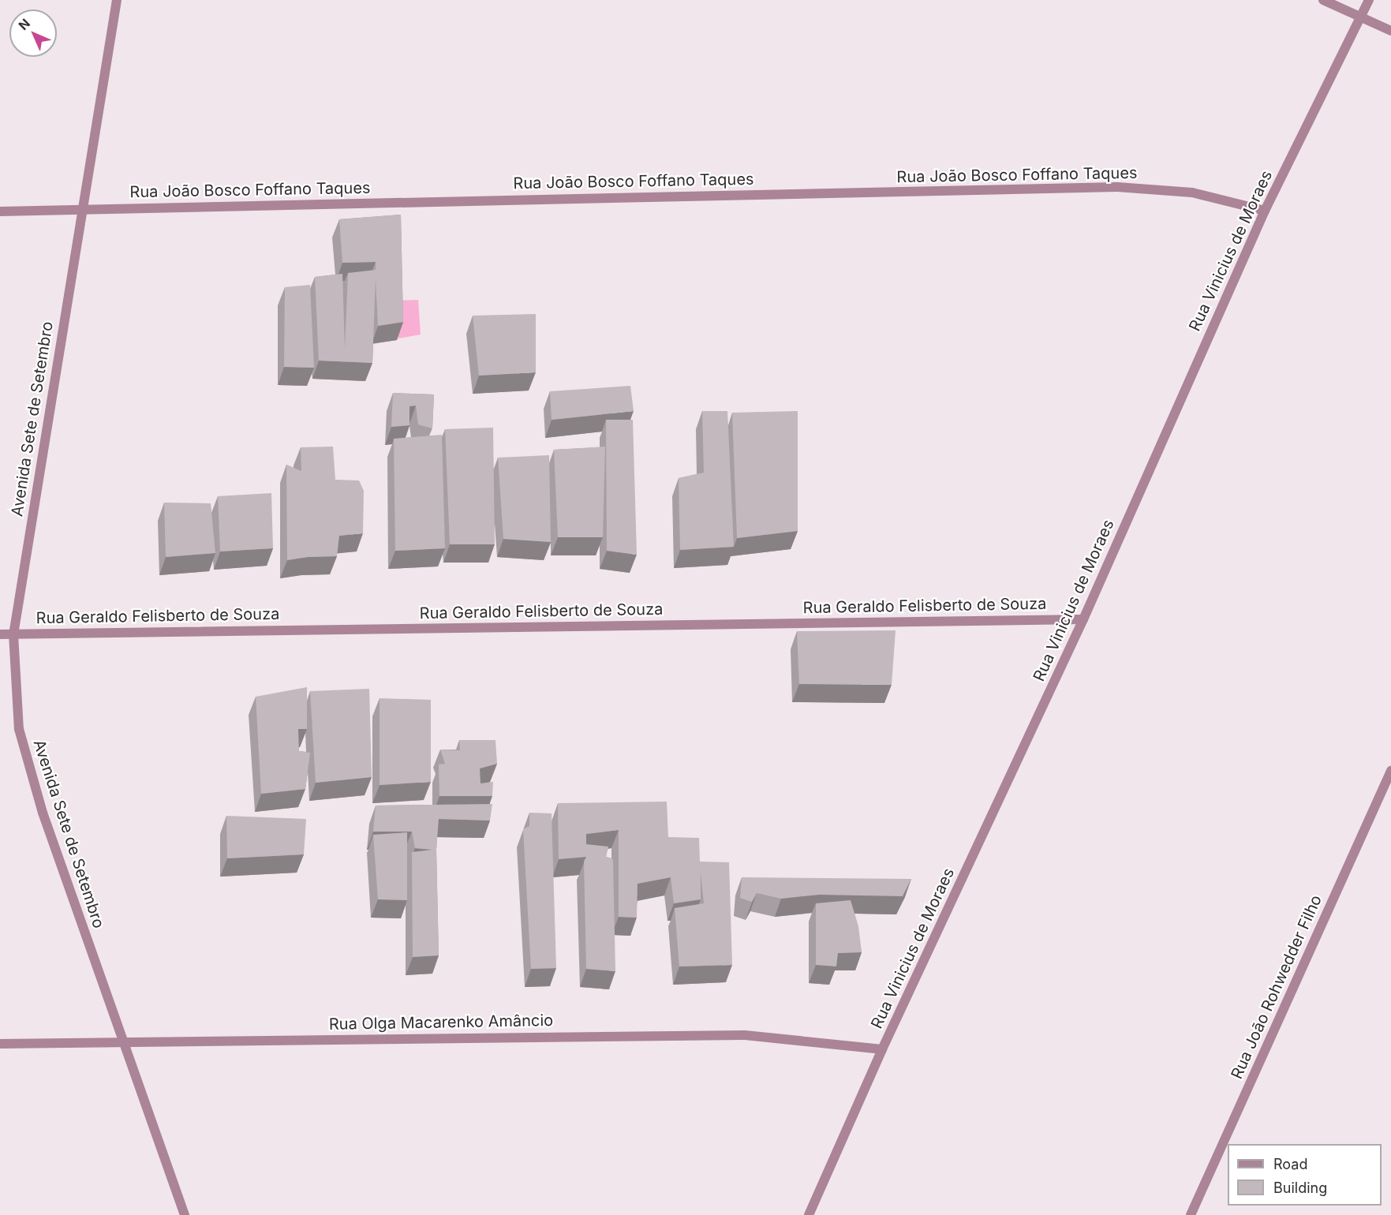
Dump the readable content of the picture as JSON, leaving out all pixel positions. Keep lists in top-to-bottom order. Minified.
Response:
{"streets":{"street":["Rua João Bosco Foffano Taques","Rua Vinicius de Moraes","Avenida Sete de Setembro","Rua Geraldo Felisberto de Souza","Rua João Rohwedder Filho","Rua Olga Macarenko Amâncio"]},"crossings":[["Rua João Bosco Foffano Taques","Rua Vinicius de Moraes"],["Rua João Bosco Foffano Taques","Avenida Sete de Setembro"],["Rua Vinicius de Moraes","Rua Geraldo Felisberto de Souza"],["Rua Vinicius de Moraes","Rua Olga Macarenko Amâncio"],["Avenida Sete de Setembro","Rua Geraldo Felisberto de Souza"],["Avenida Sete de Setembro","Rua Olga Macarenko Amâncio"]],"legend":["Road","Building"],"north":"top left"}
